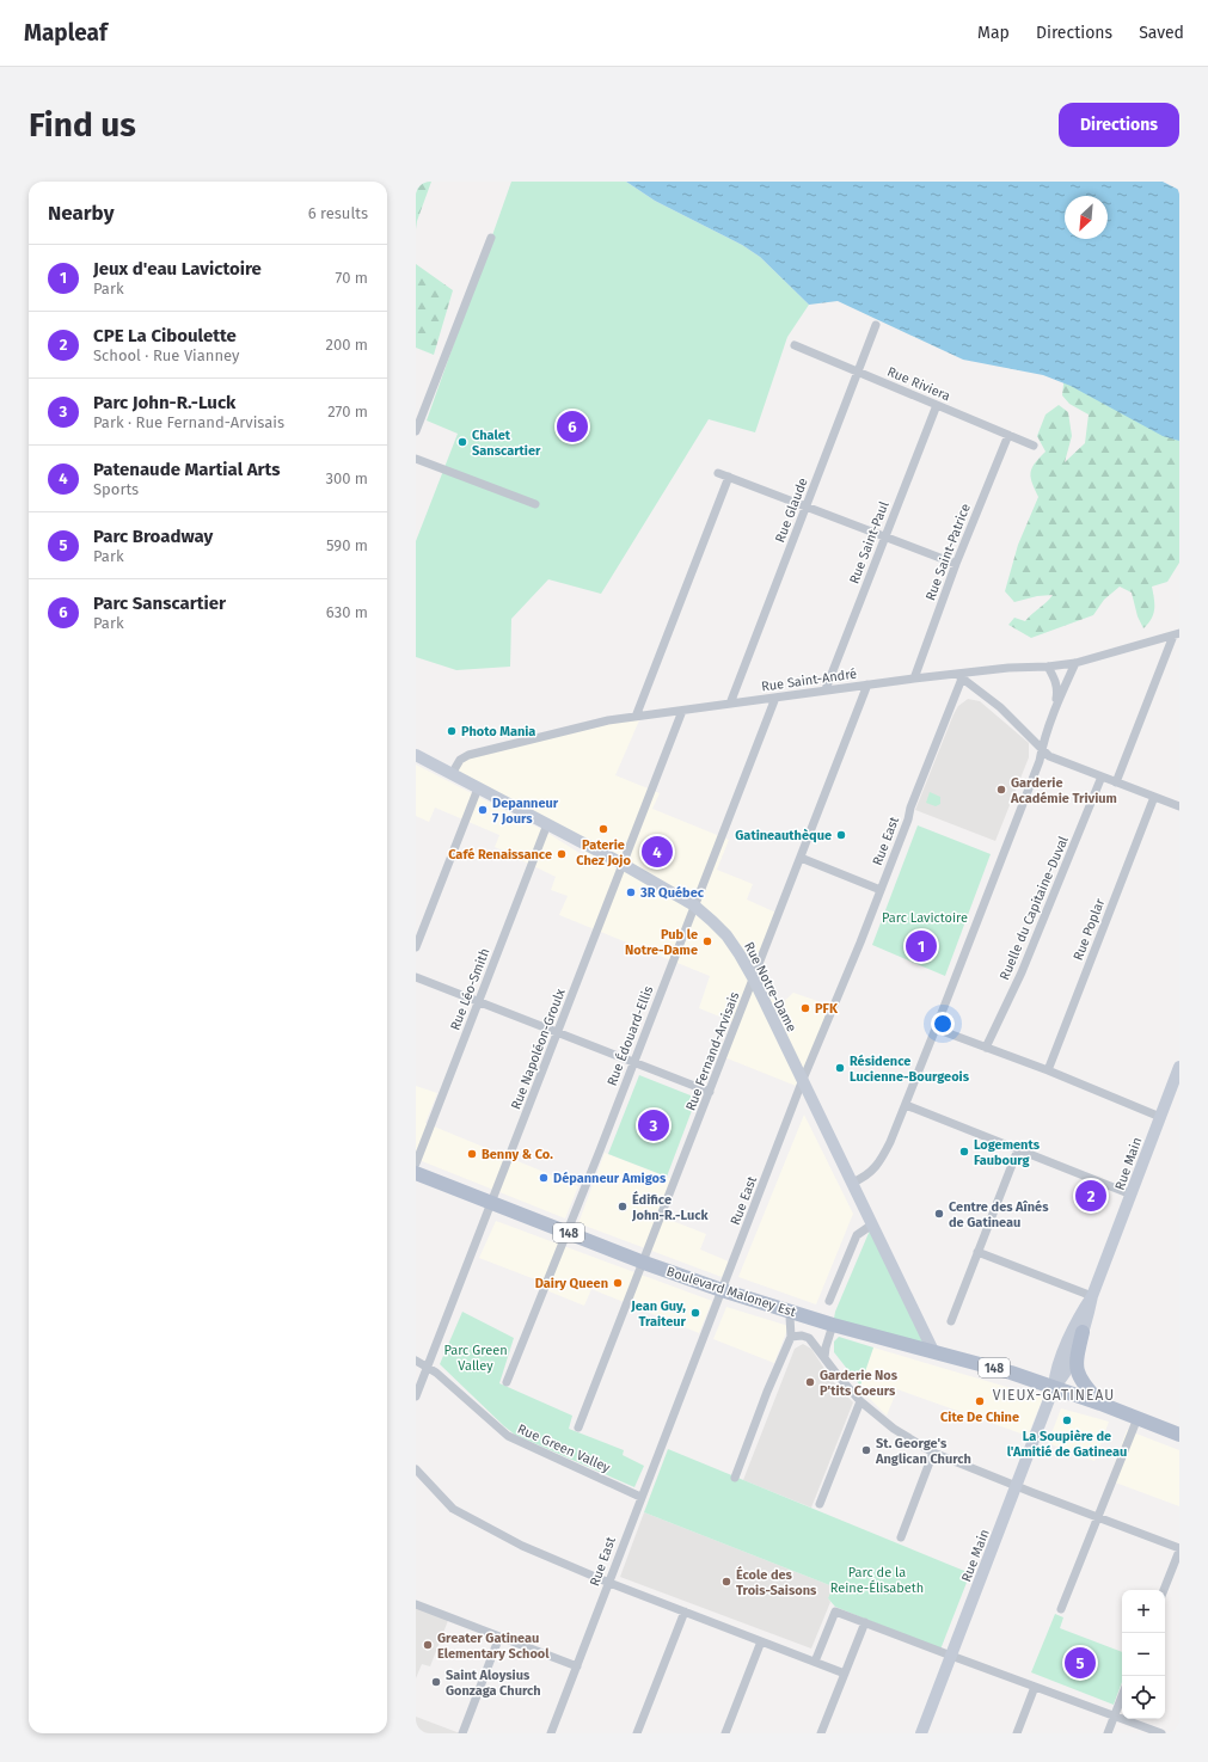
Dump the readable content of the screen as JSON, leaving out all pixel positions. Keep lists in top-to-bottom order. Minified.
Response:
{"streets":{"main road":["148","Boulevard Maloney Est"],"street":["Rue Riviera","Rue Glaude","Rue Saint-Paul","Rue Saint-Patrice","Rue Saint-André","Rue East","Ruelle du Capitaine-Duval","Rue Poplar","Rue Notre-Dame","Rue Léo-Smith","Rue Édouard-Ellis","Rue Napoléon-Groulx","Rue Fernand-Arvisais","Rue Main","Rue Green Valley"]},"crossings":[["Rue Riviera","Rue Glaude"],["Rue Riviera","Rue Saint-Paul"],["Rue Riviera","Rue Saint-Patrice"],["Rue Glaude","Rue Saint-André"],["Rue Saint-Paul","Rue Saint-André"],["Rue Saint-Patrice","Rue Saint-André"],["Rue Saint-André","Rue East"],["Rue Saint-André","Rue Notre-Dame"],["Rue Saint-André","Rue Édouard-Ellis"],["Rue Saint-André","Rue Napoléon-Groulx"],["Rue Saint-André","Rue Fernand-Arvisais"],["Rue East","Rue Notre-Dame"],["Rue East","Boulevard Maloney Est"],["Rue East","Rue Green Valley"],["Rue Notre-Dame","Rue Léo-Smith"],["Rue Notre-Dame","Rue Édouard-Ellis"],["Rue Notre-Dame","Rue Napoléon-Groulx"],["Rue Notre-Dame","Rue Fernand-Arvisais"],["Rue Notre-Dame","Boulevard Maloney Est"],["Rue Édouard-Ellis","Boulevard Maloney Est"],["Rue Napoléon-Groulx","Boulevard Maloney Est"],["Rue Napoléon-Groulx","Rue Green Valley"],["Rue Fernand-Arvisais","Boulevard Maloney Est"],["Rue Main","148"],["Rue Main","Boulevard Maloney Est"],["148","Boulevard Maloney Est"]],"districts":["VIEUX-GATINEAU"],"parks":["Parc Lavictoire","Parc Green Valley","Parc de la Reine-Élisabeth"],"places":["Chalet Sanscartier","Photo Mania","Garderie Académie Trivium","Depanneur 7 Jours","Paterie Chez Jojo","Gatineauthèque","Café Renaissance","3R Québec","Pub le Notre-Dame","PFK","Résidence Lucienne-Bourgeois","Logements Faubourg","Benny & Co.","Dépanneur Amigos","Édifice John-R.-Luck","Centre des Aînés de Gatineau","Dairy Queen","Jean Guy, Traiteur","Garderie Nos P'tits Coeurs","Cite De Chine","La Soupière de l'Amitié de Gatineau","St. George's Anglican Church","École des Trois-Saisons","Greater Gatineau Elementary School","Saint Aloysius Gonzaga Church"],"north":"bottom left","page":{"header":"Mapleaf","nav":["Map","Directions","Saved"],"buttons":"Directions","title":"Find us","heading":["Nearby","6 results"],"list":[{"mark":"1","name":"Jeux d'eau Lavictoire","note":"Park","value":"70 m"},{"mark":"2","name":"CPE La Ciboulette","note":"School · Rue Vianney","value":"200 m"},{"mark":"3","name":"Parc John-R.-Luck","note":"Park · Rue Fernand-Arvisais","value":"270 m"},{"mark":"4","name":"Patenaude Martial Arts","note":"Sports","value":"300 m"},{"mark":"5","name":"Parc Broadway","note":"Park","value":"590 m"},{"mark":"6","name":"Parc Sanscartier","note":"Park","value":"630 m"}],"pins":["6","4","1","3","2","5"],"map_buttons":["+","−"]}}
